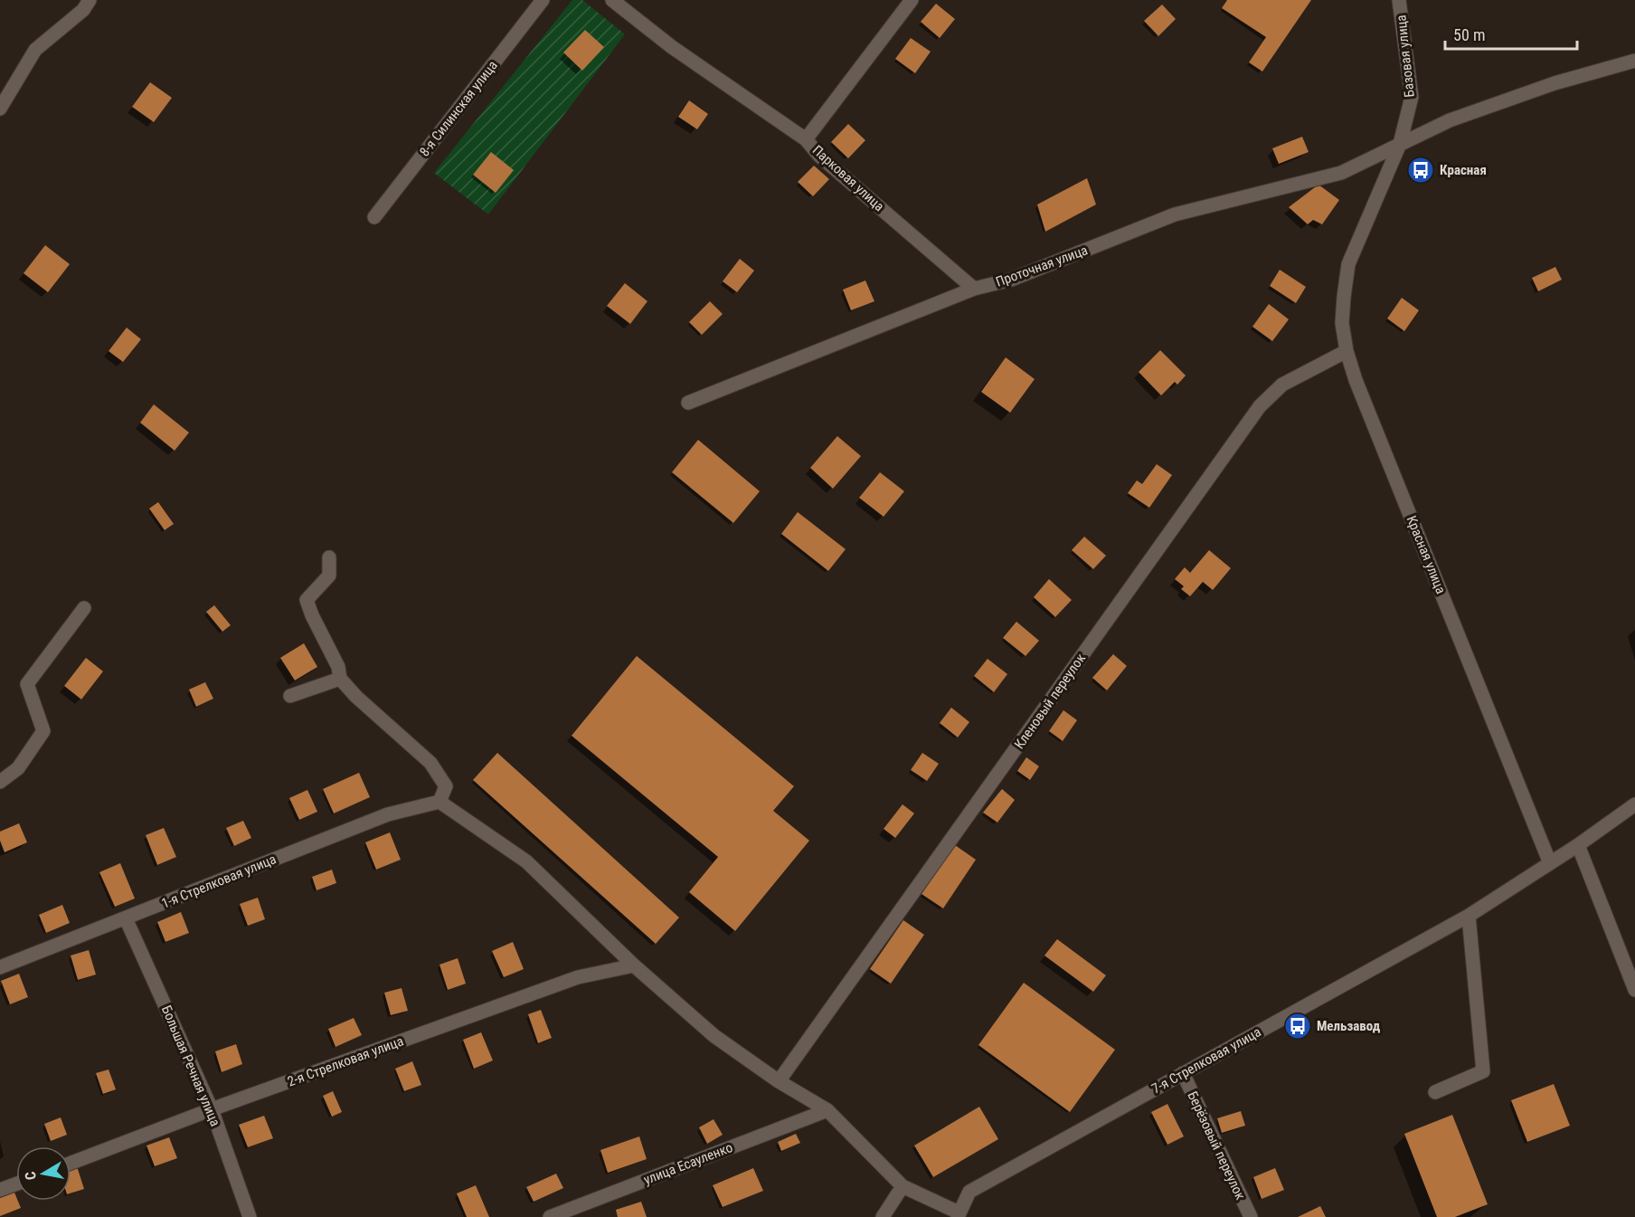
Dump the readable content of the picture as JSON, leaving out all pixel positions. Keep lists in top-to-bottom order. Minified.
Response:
{"streets":{"street":["Базовая улица","8-я Силинская улица","Парковая улица","Проточная улица","Красная улица","Кленовый переулок","1-я Стрелковая улица","7-я Стрелковая улица","2-я Стрелковая улица","Большая Речная улица","Берёзовый переулок","улица Есауленко"]},"crossings":[["Базовая улица","Проточная улица"],["Базовая улица","Красная улица"],["Парковая улица","Проточная улица"],["Проточная улица","Красная улица"],["Красная улица","Кленовый переулок"],["Красная улица","7-я Стрелковая улица"],["1-я Стрелковая улица","Большая Речная улица"],["7-я Стрелковая улица","Берёзовый переулок"],["2-я Стрелковая улица","Большая Речная улица"]],"places":{"bus stop":["Красная","Мельзавод"]},"scale_bar":"50 m","north":"left"}
